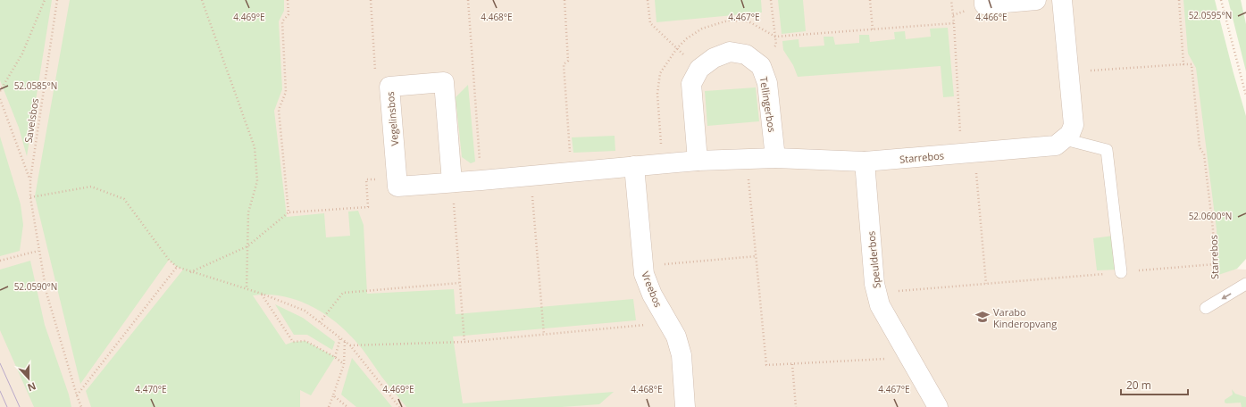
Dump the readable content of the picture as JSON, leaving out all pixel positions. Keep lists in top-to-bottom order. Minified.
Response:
{"streets":{"street":["Tellingerbos","Vegelinsbos","Starrebos","Speulderbos","Vreebos"],"path":["Savelsbos"]},"crossings":[["Tellingerbos","Starrebos"],["Starrebos","Speulderbos"],["Starrebos","Vreebos"]],"places":{"school or university":["Varabo Kinderopvang"]},"scale_bar":"20 m","north":"bottom","coordinates":["52.0595°N","4.466°E","4.469°E","4.468°E","4.467°E","52.0585°N","52.0600°N","52.0590°N","4.470°E"]}
